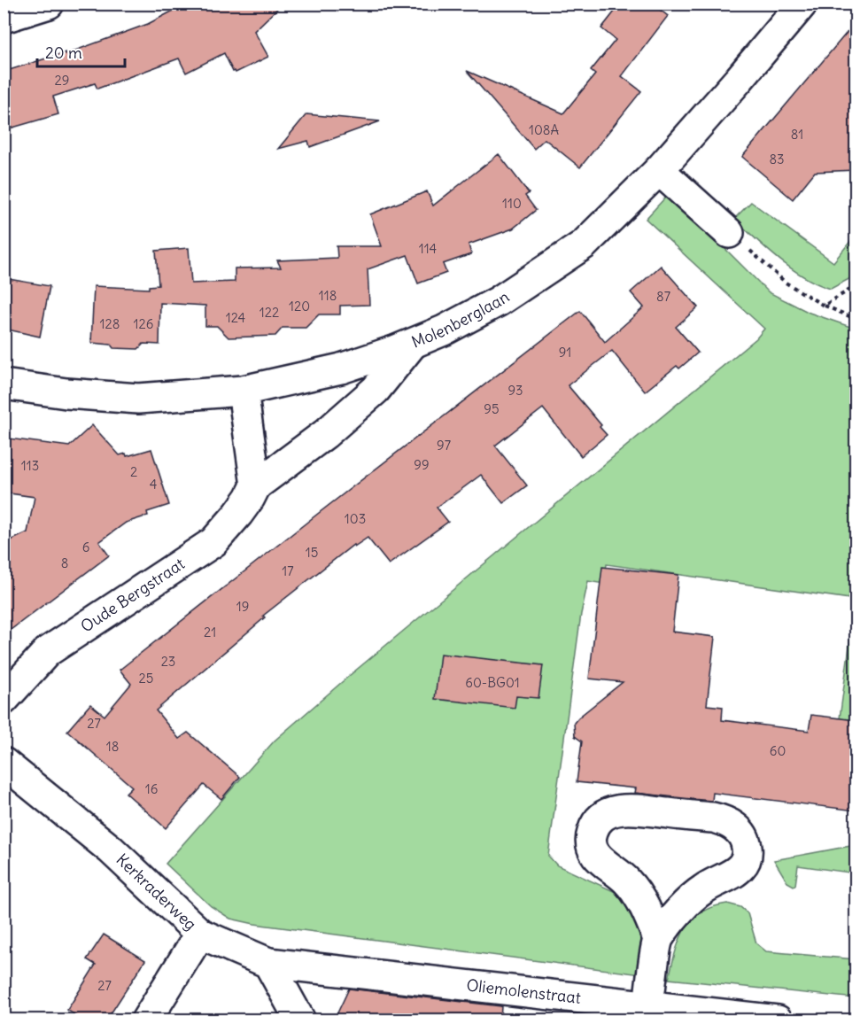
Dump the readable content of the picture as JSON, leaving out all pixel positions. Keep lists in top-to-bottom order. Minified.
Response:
{"streets":{"street":["Molenberglaan","Oude Bergstraat","Kerkraderweg","Oliemolenstraat"]},"crossings":[["Molenberglaan","Oude Bergstraat"],["Kerkraderweg","Oliemolenstraat"]],"house_numbers":["29","108A","81","83","110","114","118","87","120","122","124","128","126","91","93","95","97","99","113","2","4","103","6","15","8","17","19","21","23","25","60-BG01","27","18","60","16","27"],"scale_bar":"20 m"}
